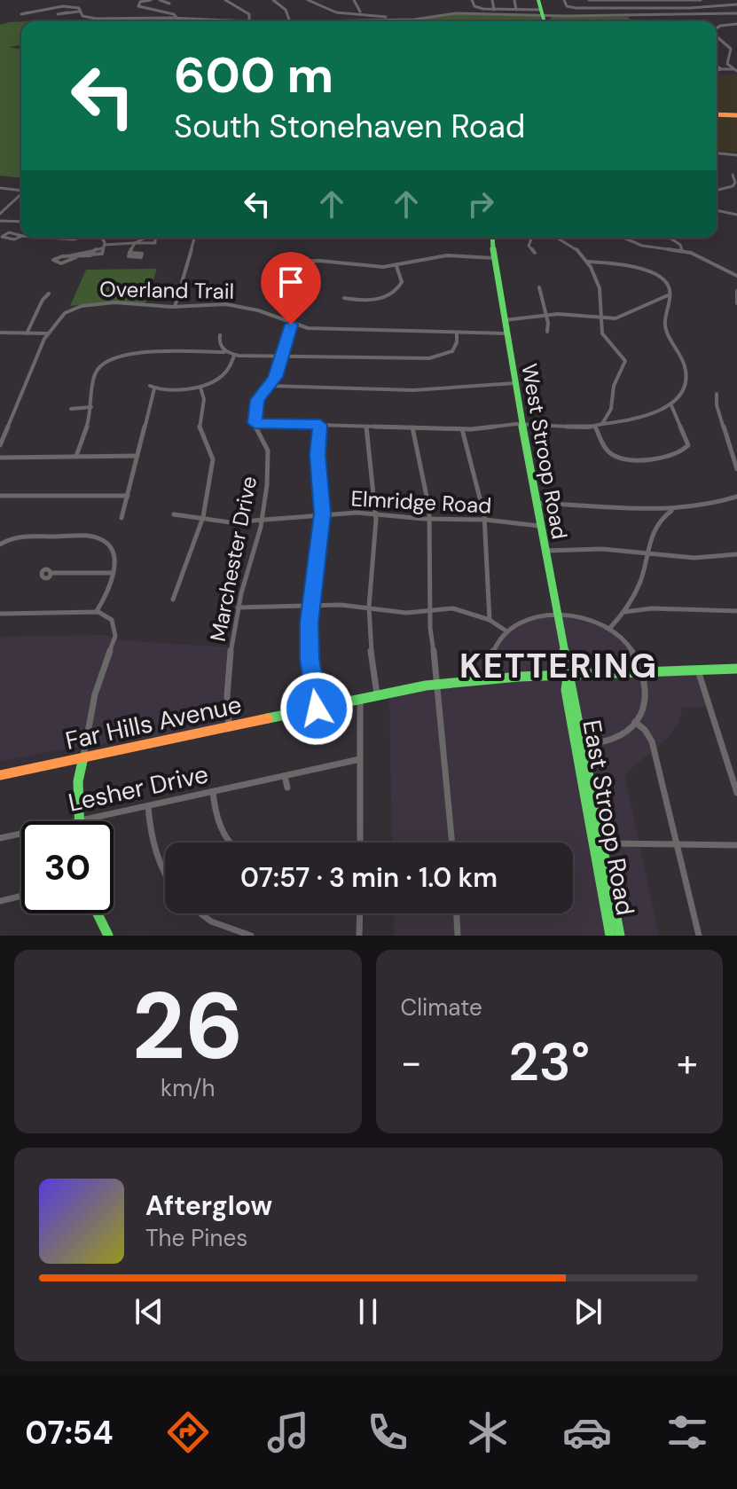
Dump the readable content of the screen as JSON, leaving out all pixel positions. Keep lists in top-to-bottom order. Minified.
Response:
{"streets":{"main road":["West Stroop Road","Far Hills Avenue","East Stroop Road"],"street":["Overland Trail","Elmridge Road","Marchester Drive","Lesher Drive"]},"crossings":[["Overland Trail","West Stroop Road"],["West Stroop Road","Elmridge Road"],["West Stroop Road","Far Hills Avenue"],["West Stroop Road","East Stroop Road"],["Elmridge Road","Marchester Drive"],["Marchester Drive","Far Hills Avenue"],["Far Hills Avenue","East Stroop Road"]],"districts":["KETTERING"],"page":{"turn":["600 m","South Stonehaven Road"],"limit":"30","trip":"07:57 · 3 min · 1.0 km","tile":[["26","km/h"],"Climate"],"heat":["−","23°","+"],"song":["Afterglow","The Pines"],"tabs":"07:54"}}
